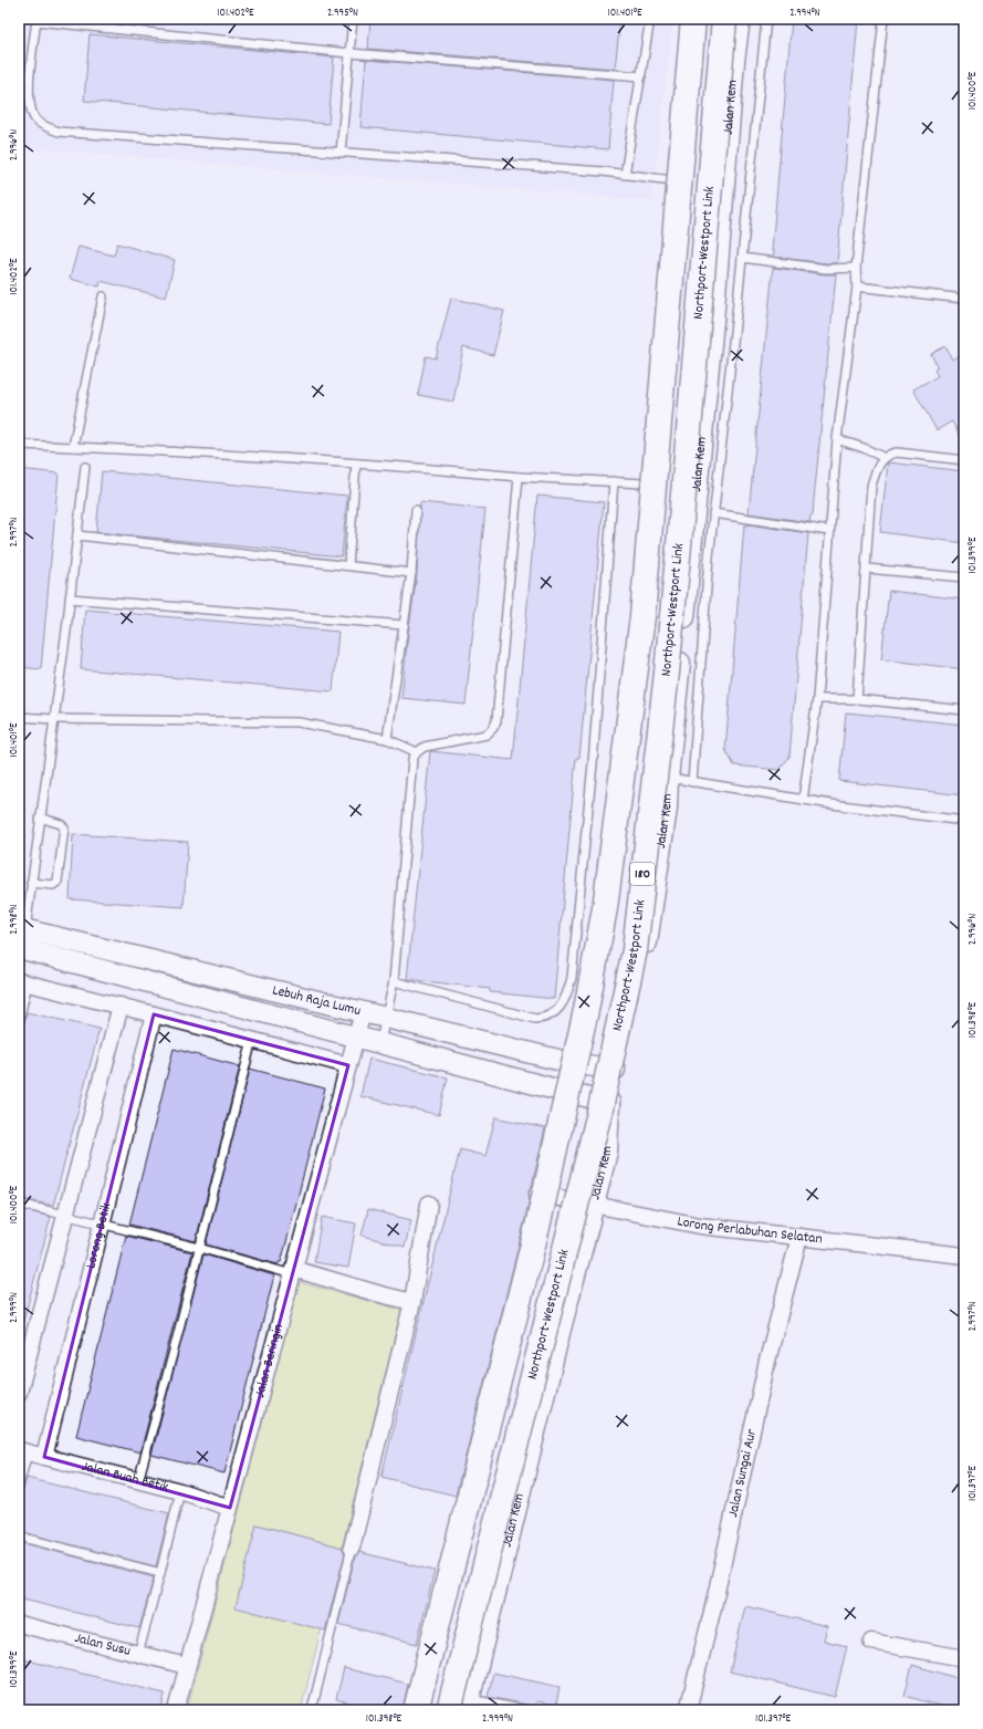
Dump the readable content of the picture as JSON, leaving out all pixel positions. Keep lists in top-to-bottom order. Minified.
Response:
{"streets":{"main road":["Northport-Westport Link","180"],"street":["Jalan Kem","Lebuh Raja Lumu","Lorong Perlabuhan Selatan","Lorong Betik","Jalan Beringin","Jalan Sungai Aur","Jalan Buah Betik","Jalan Susu"]},"crossings":[["Jalan Kem","Northport-Westport Link"],["Jalan Kem","Lebuh Raja Lumu"],["Jalan Kem","Lorong Perlabuhan Selatan"],["Lebuh Raja Lumu","Jalan Beringin"],["Lorong Perlabuhan Selatan","Jalan Sungai Aur"],["Lorong Betik","Jalan Buah Betik"],["Jalan Beringin","Jalan Buah Betik"],["Jalan Beringin","Jalan Susu"]],"coordinates":["101.402°E","2.995°N","101.401°E","2.994°N","101.400°E","2.996°N","2.997°N","101.399°E","2.998°N","101.398°E","2.999°N","101.397°E"]}
